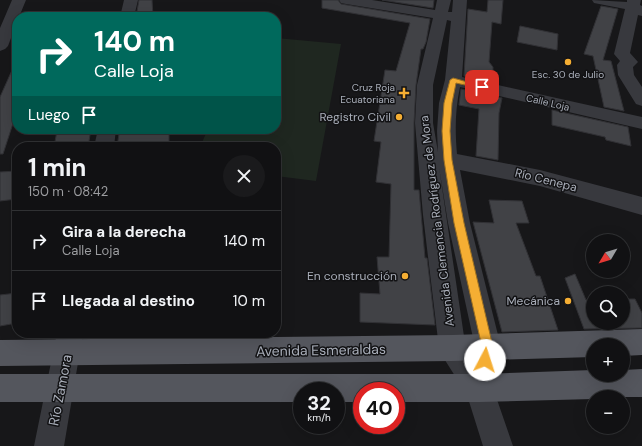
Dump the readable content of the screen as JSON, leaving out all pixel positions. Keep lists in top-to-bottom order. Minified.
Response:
{"streets":{"main road":["Avenida Esmeraldas"],"street":["Calle Loja","Río Cenepa","Avenida Clemencia Rodríguez de Mora","Río Zamora"]},"crossings":[["Calle Loja","Avenida Clemencia Rodríguez de Mora"],["Río Cenepa","Avenida Clemencia Rodríguez de Mora"],["Avenida Clemencia Rodríguez de Mora","Avenida Esmeraldas"],["Avenida Esmeraldas","Río Zamora"]],"places":{"other":["Esc. 30 de Julio","Registro Civil","En construcción","Mecánica"],"health":["Cruz Roja Ecuatoriana"]},"north":"bottom left","page":{"turn":["140 m","Calle Loja"],"then":"Luego","heading":["1 min","150 m · 08:42"],"list":[{"name":"Gira a la derecha","note":"Calle Loja","value":"140 m"},{"name":"Llegada al destino","value":"10 m"}],"map_buttons":["+","−"],"speed":"32 km/h","limit":"40"}}
